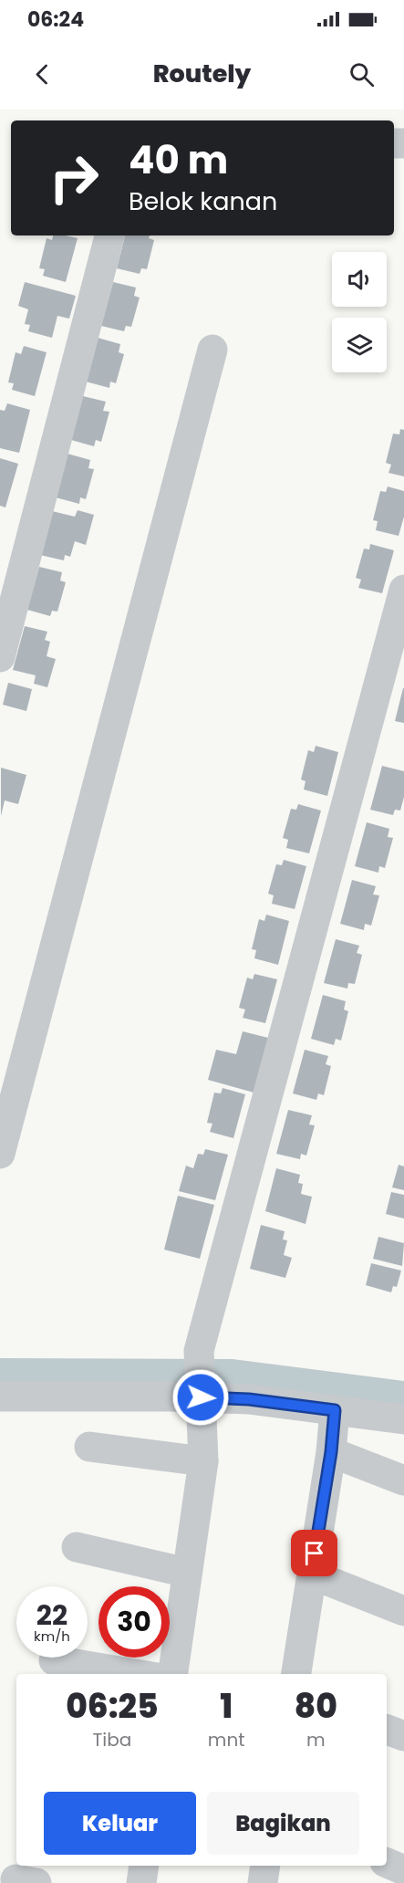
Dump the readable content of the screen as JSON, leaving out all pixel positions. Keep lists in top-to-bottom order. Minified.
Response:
{"page":{"status":"06:24","header":"Routely","turn":["40 m","Belok kanan"],"speed":"22 km/h","limit":"30","eta":["06:25","Tiba","1","mnt","80","m"],"buttons":["Keluar","Bagikan"]}}
